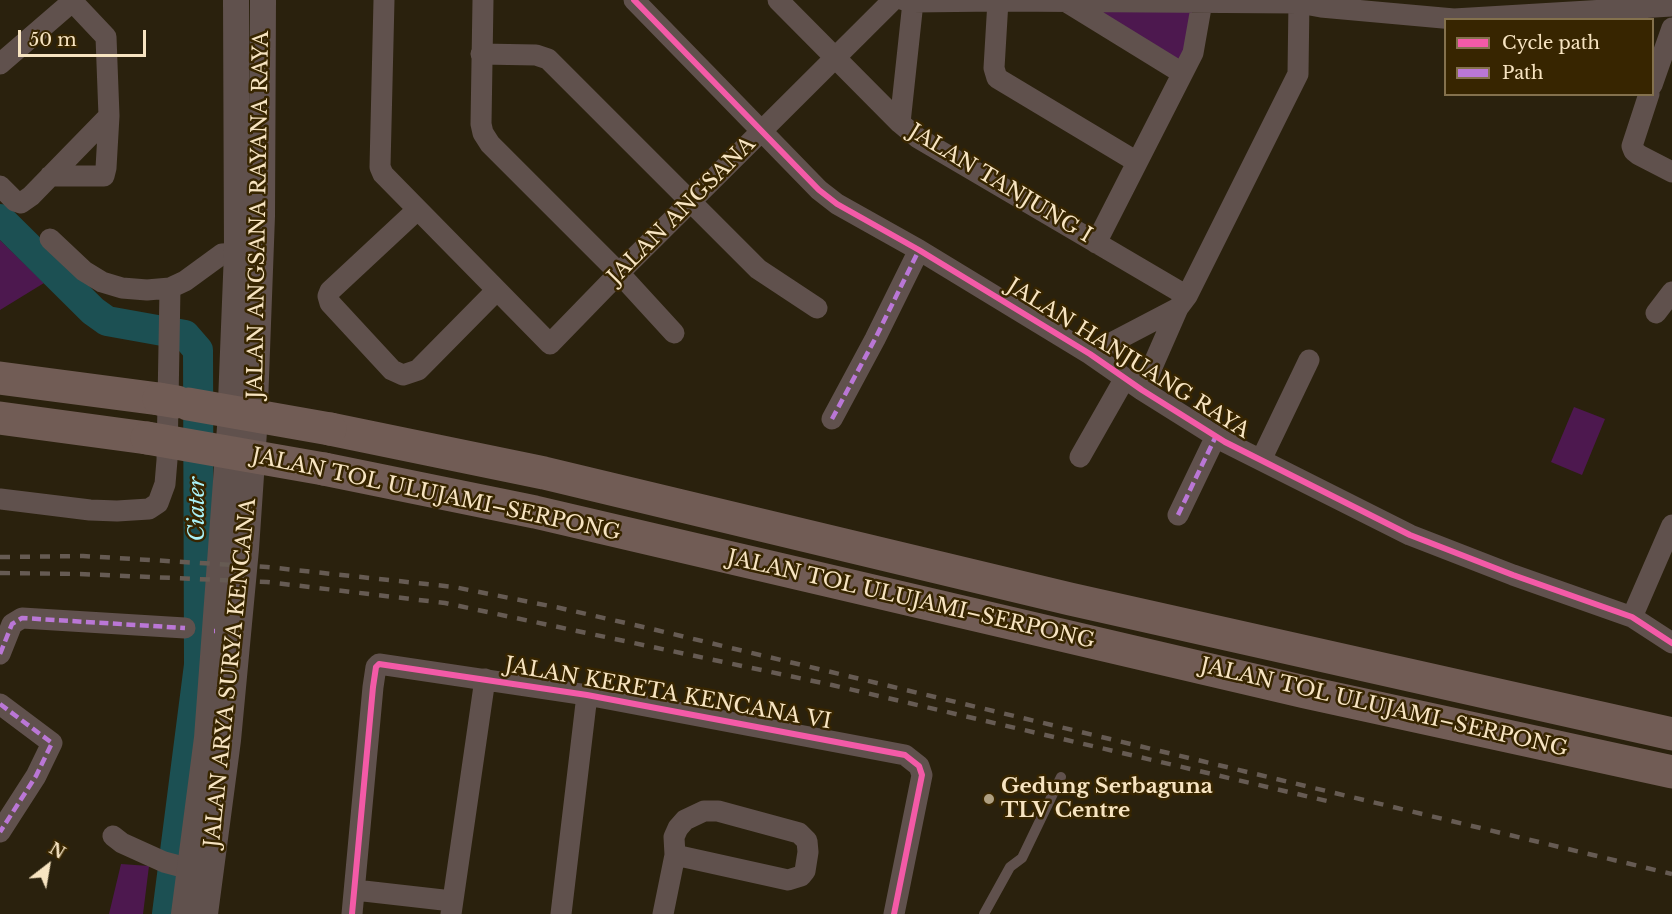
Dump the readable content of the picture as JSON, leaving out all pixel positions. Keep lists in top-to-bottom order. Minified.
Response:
{"streets":{"highway":["JALAN TOL ULUJAMI–SERPONG"],"street":["JALAN TANJUNG I","JALAN ANGSANA","JALAN ANGSANA RAYANA RAYA","JALAN HANJUANG RAYA","JALAN ARYA SURYA KENCANA","JALAN KERETA KENCANA VI"]},"crossings":[["JALAN TANJUNG I","JALAN ANGSANA"],["JALAN ANGSANA","JALAN HANJUANG RAYA"],["JALAN ANGSANA RAYANA RAYA","JALAN ARYA SURYA KENCANA"]],"water":["Ciater"],"places":["Gedung Serbaguna TLV Centre"],"legend":["Cycle path","Path"],"scale_bar":"50 m","north":"top right"}
